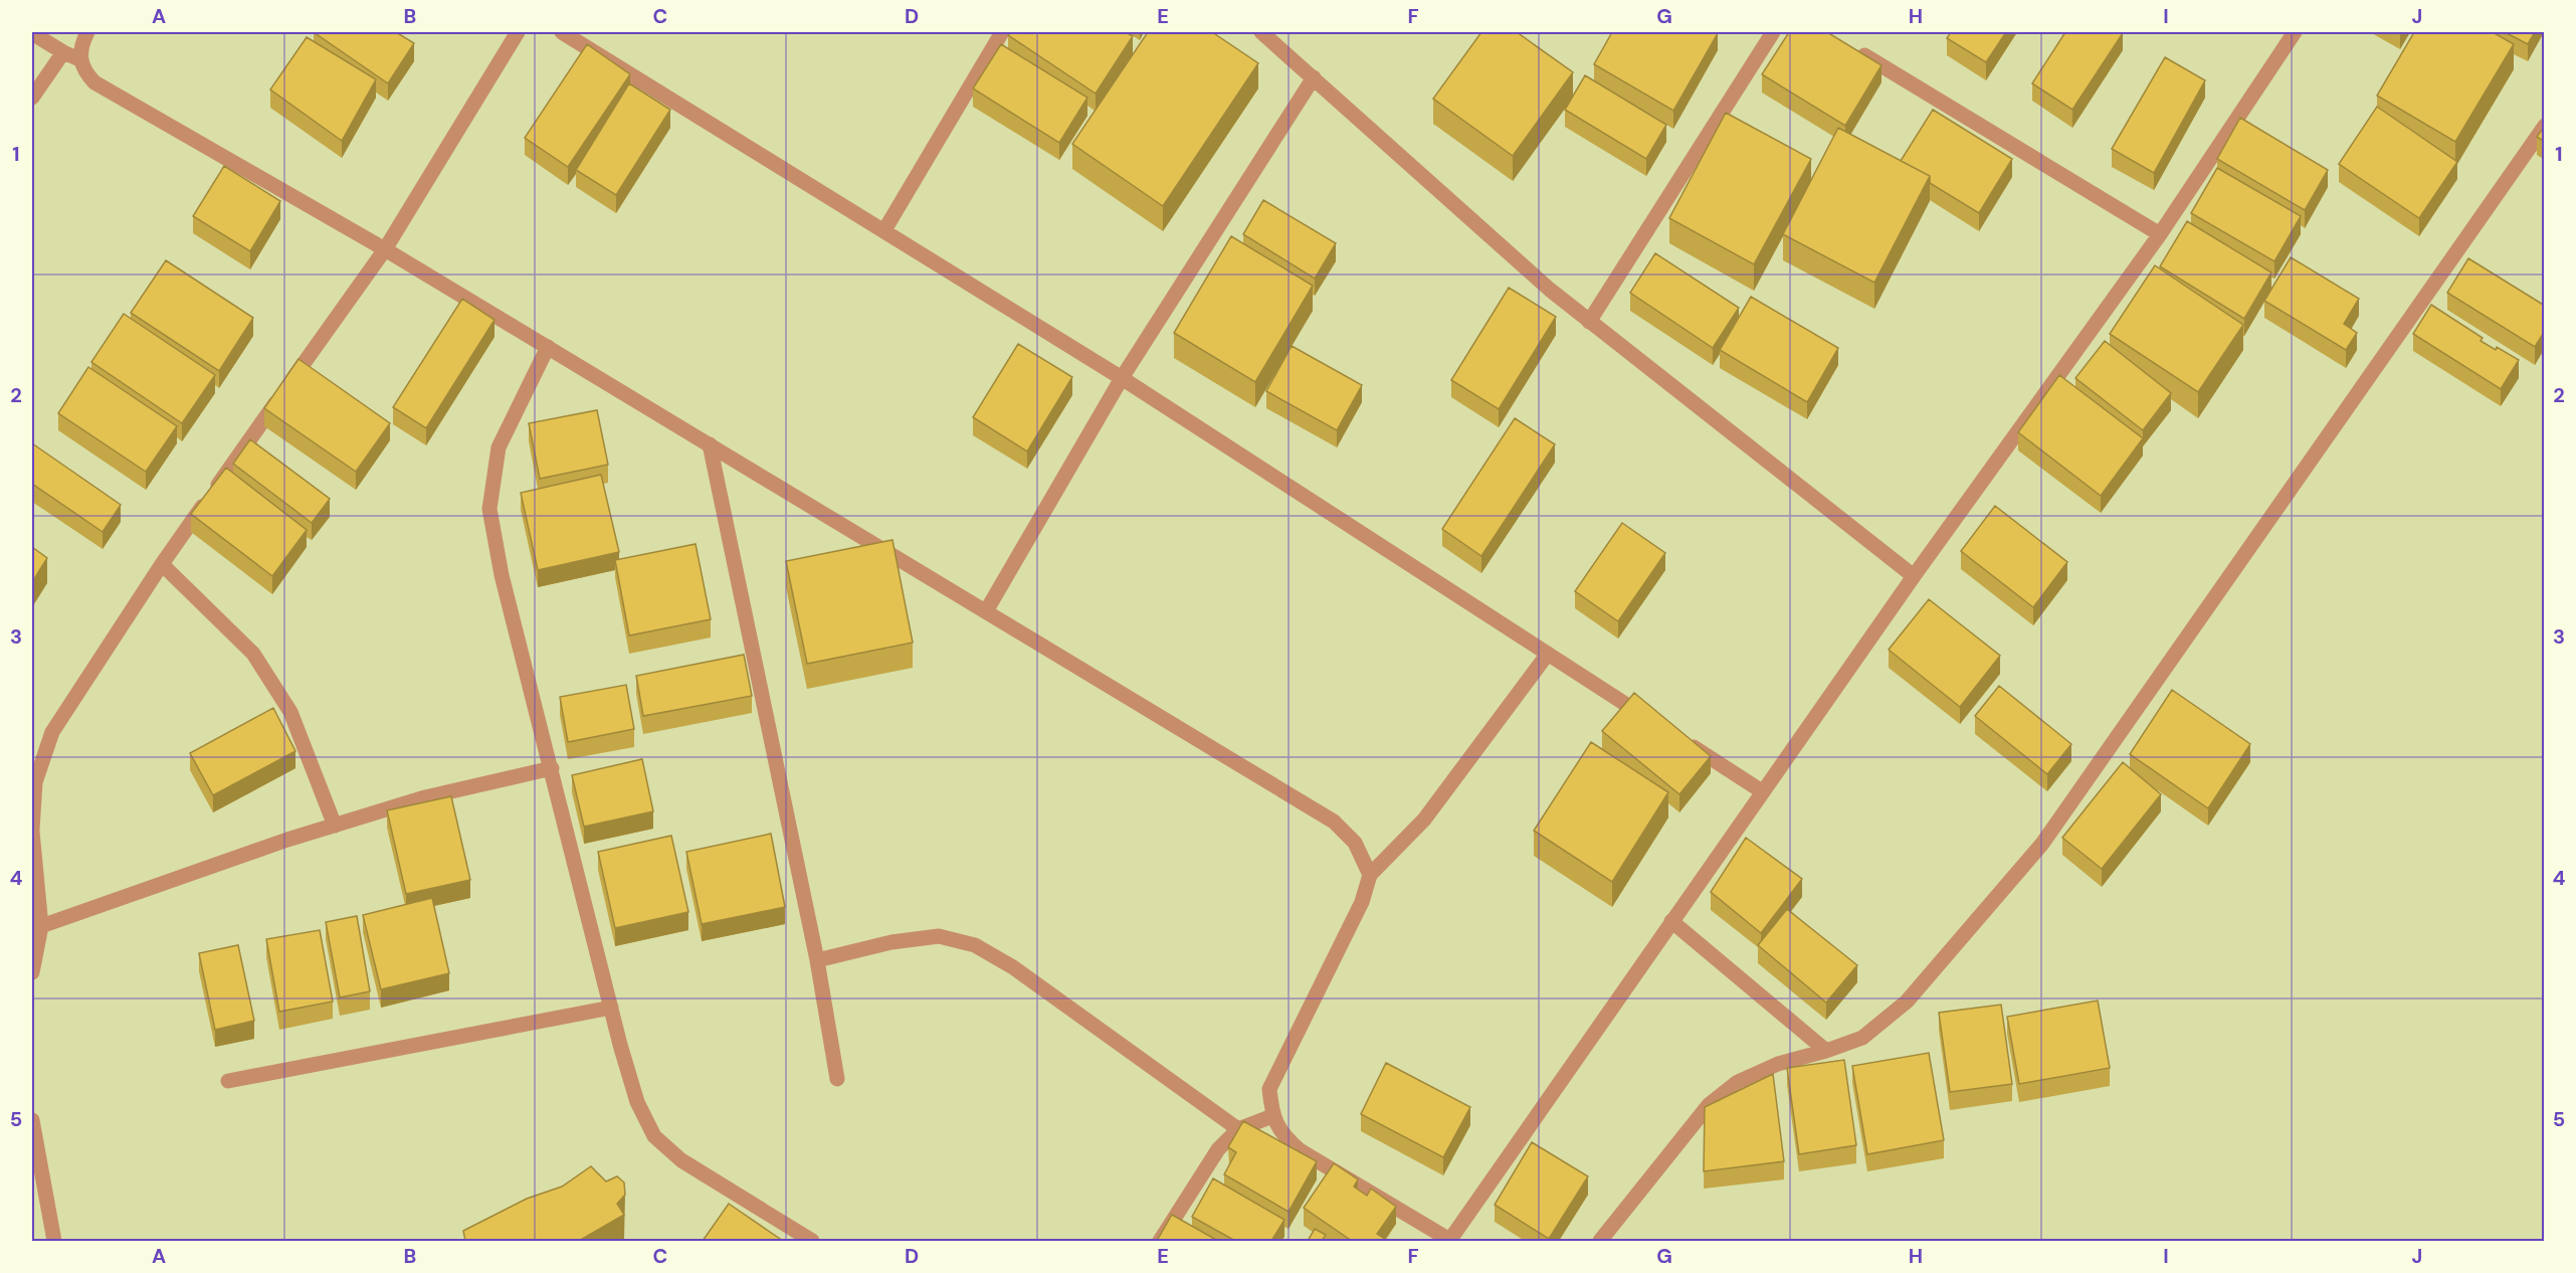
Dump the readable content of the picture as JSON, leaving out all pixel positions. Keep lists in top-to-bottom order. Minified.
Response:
{"grid":{"columns":["A","B","C","D","E","F","G","H","I","J"],"rows":["1","2","3","4","5"]}}
